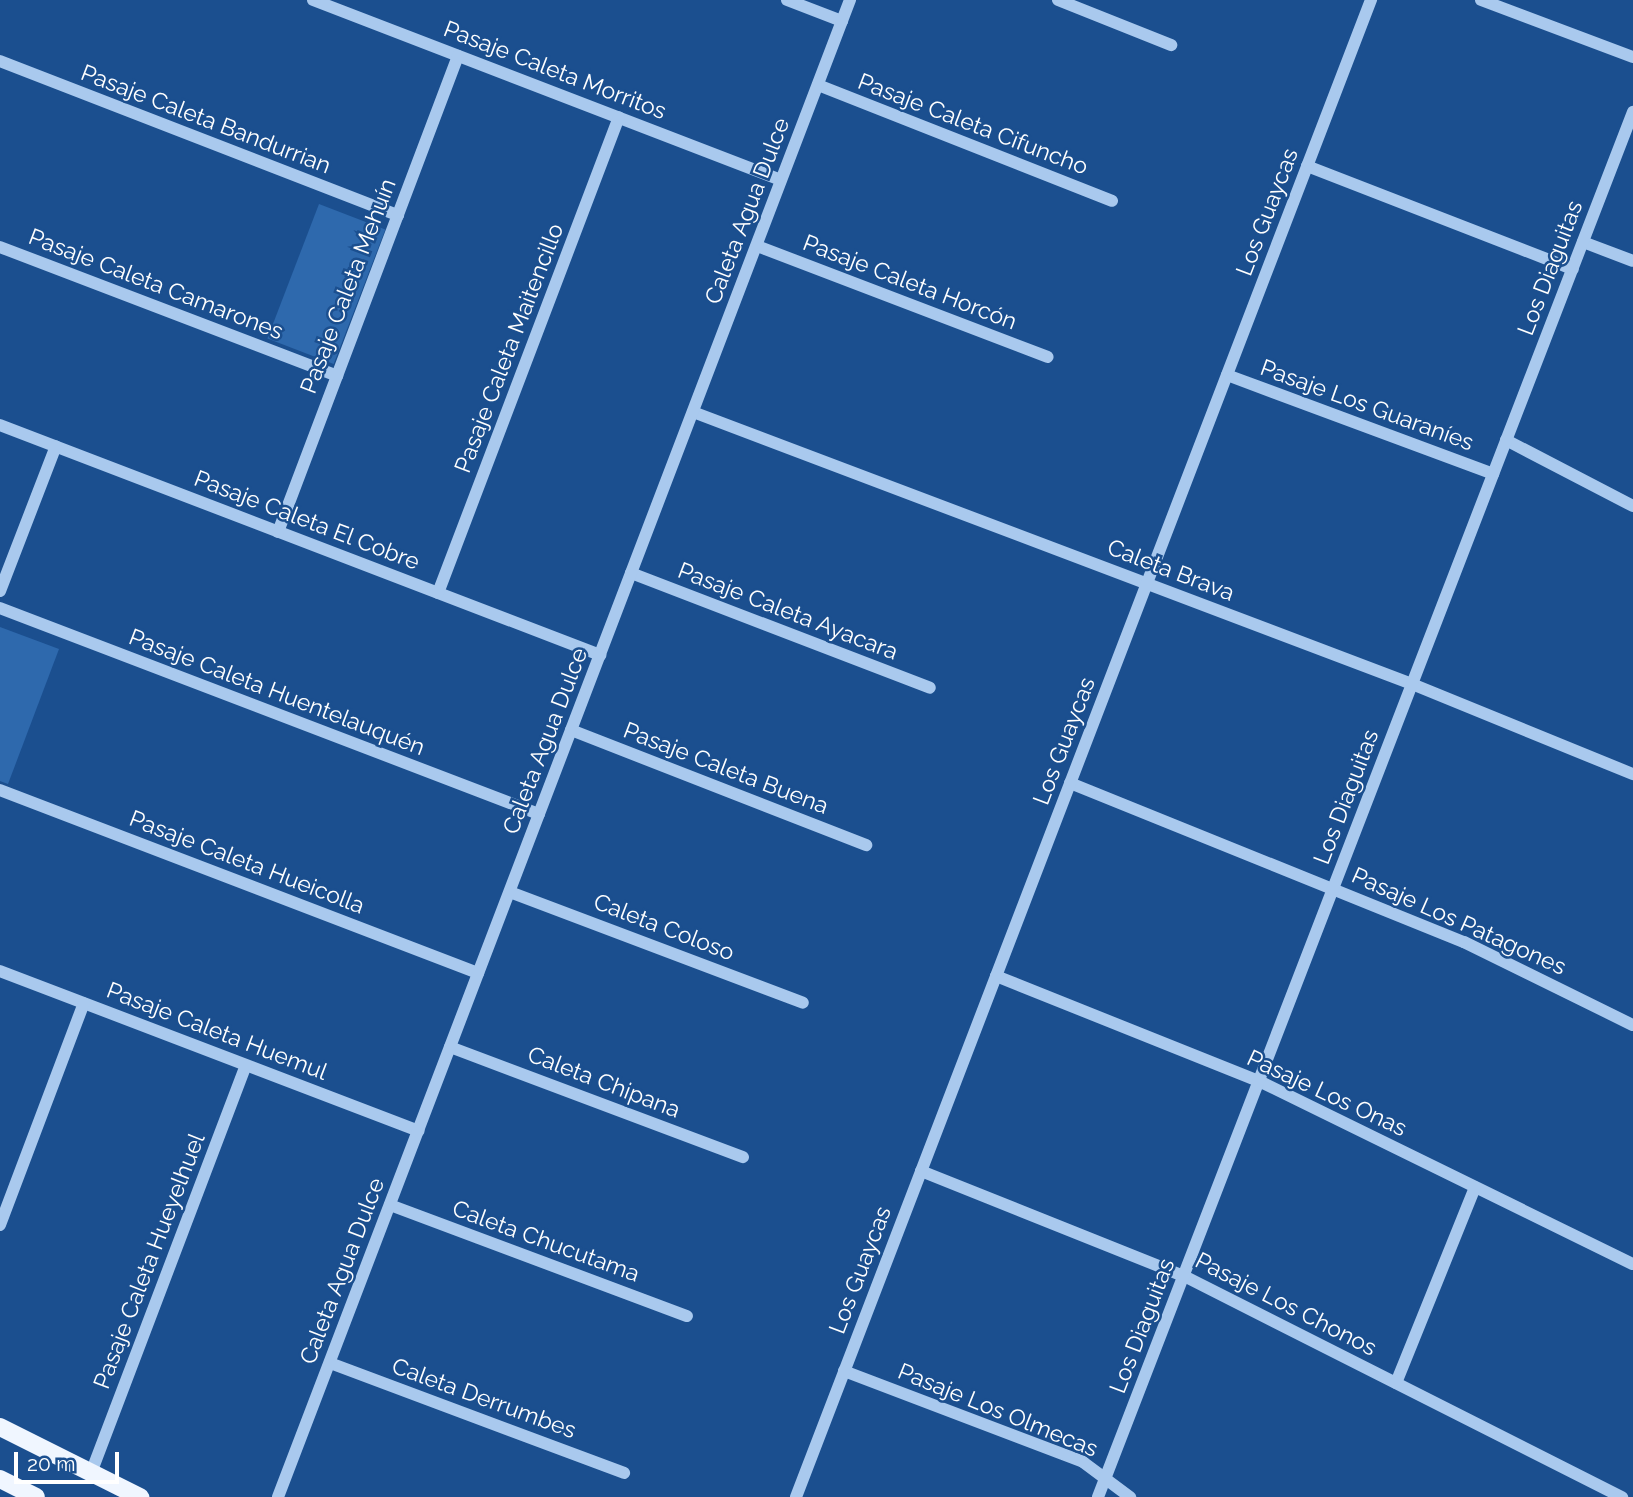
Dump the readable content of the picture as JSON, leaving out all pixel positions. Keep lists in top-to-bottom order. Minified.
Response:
{"streets":{"street":["Pasaje Caleta Morritos","Pasaje Caleta Bandurrian","Pasaje Caleta Cifuncho","Caleta Agua Dulce","Los Guaycas","Los Diaguitas","Pasaje Caleta Horcón","Pasaje Caleta Camarones","Pasaje Caleta Mehuín","Pasaje Caleta Maitencillo","Pasaje Los Guaraníes","Pasaje Caleta El Cobre","Caleta Brava","Pasaje Caleta Ayacara","Pasaje Caleta Huentelauquén","Pasaje Caleta Buena","Pasaje Caleta Hueicolla","Pasaje Los Patagones","Caleta Coloso","Pasaje Caleta Huemul","Caleta Chipana","Pasaje Los Onas","Caleta Chucutama","Pasaje Caleta Hueyelhuel","Pasaje Los Chonos","Caleta Derrumbes","Pasaje Los Olmecas"]},"crossings":[["Pasaje Caleta Morritos","Caleta Agua Dulce"],["Pasaje Caleta Morritos","Pasaje Caleta Mehuín"],["Pasaje Caleta Morritos","Pasaje Caleta Maitencillo"],["Pasaje Caleta Bandurrian","Pasaje Caleta Mehuín"],["Pasaje Caleta Cifuncho","Caleta Agua Dulce"],["Caleta Agua Dulce","Pasaje Caleta Horcón"],["Caleta Agua Dulce","Pasaje Caleta El Cobre"],["Caleta Agua Dulce","Caleta Brava"],["Caleta Agua Dulce","Pasaje Caleta Ayacara"],["Caleta Agua Dulce","Pasaje Caleta Huentelauquén"],["Caleta Agua Dulce","Pasaje Caleta Buena"],["Caleta Agua Dulce","Pasaje Caleta Hueicolla"],["Caleta Agua Dulce","Caleta Coloso"],["Caleta Agua Dulce","Pasaje Caleta Huemul"],["Caleta Agua Dulce","Caleta Chipana"],["Caleta Agua Dulce","Caleta Chucutama"],["Caleta Agua Dulce","Caleta Derrumbes"],["Los Guaycas","Pasaje Los Guaraníes"],["Los Guaycas","Caleta Brava"],["Los Guaycas","Pasaje Los Patagones"],["Los Guaycas","Pasaje Los Onas"],["Los Guaycas","Pasaje Los Chonos"],["Los Guaycas","Pasaje Los Olmecas"],["Los Diaguitas","Pasaje Los Guaraníes"],["Los Diaguitas","Caleta Brava"],["Los Diaguitas","Pasaje Los Patagones"],["Los Diaguitas","Pasaje Los Onas"],["Los Diaguitas","Pasaje Los Chonos"],["Los Diaguitas","Pasaje Los Olmecas"],["Pasaje Caleta Camarones","Pasaje Caleta Mehuín"],["Pasaje Caleta Mehuín","Pasaje Caleta El Cobre"],["Pasaje Caleta Maitencillo","Pasaje Caleta El Cobre"],["Pasaje Caleta Huemul","Pasaje Caleta Hueyelhuel"]],"scale_bar":"20 m"}
